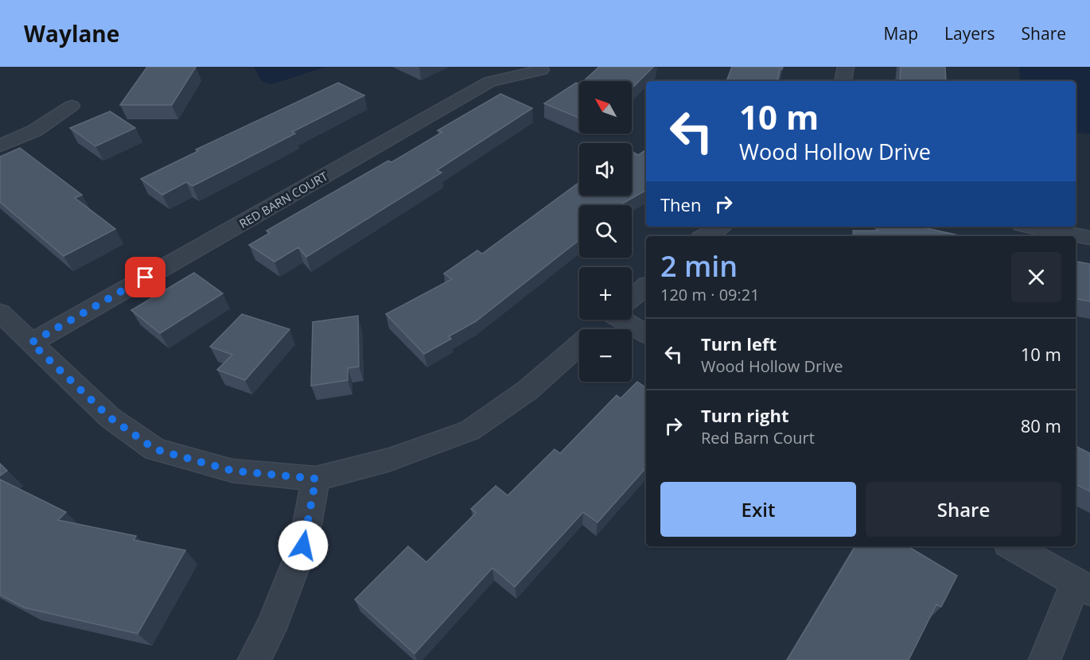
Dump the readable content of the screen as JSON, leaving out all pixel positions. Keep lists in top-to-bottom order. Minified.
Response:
{"streets":{"street":["RED BARN COURT"]},"north":"top left","page":{"header":"Waylane","nav":["Map","Layers","Share"],"map_buttons":["+","−"],"turn":["10 m","Wood Hollow Drive"],"then":"Then","heading":["2 min","120 m · 09:21"],"list":[{"name":"Turn left","note":"Wood Hollow Drive","value":"10 m"},{"name":"Turn right","note":"Red Barn Court","value":"80 m"}],"buttons":["Exit","Share"]}}
